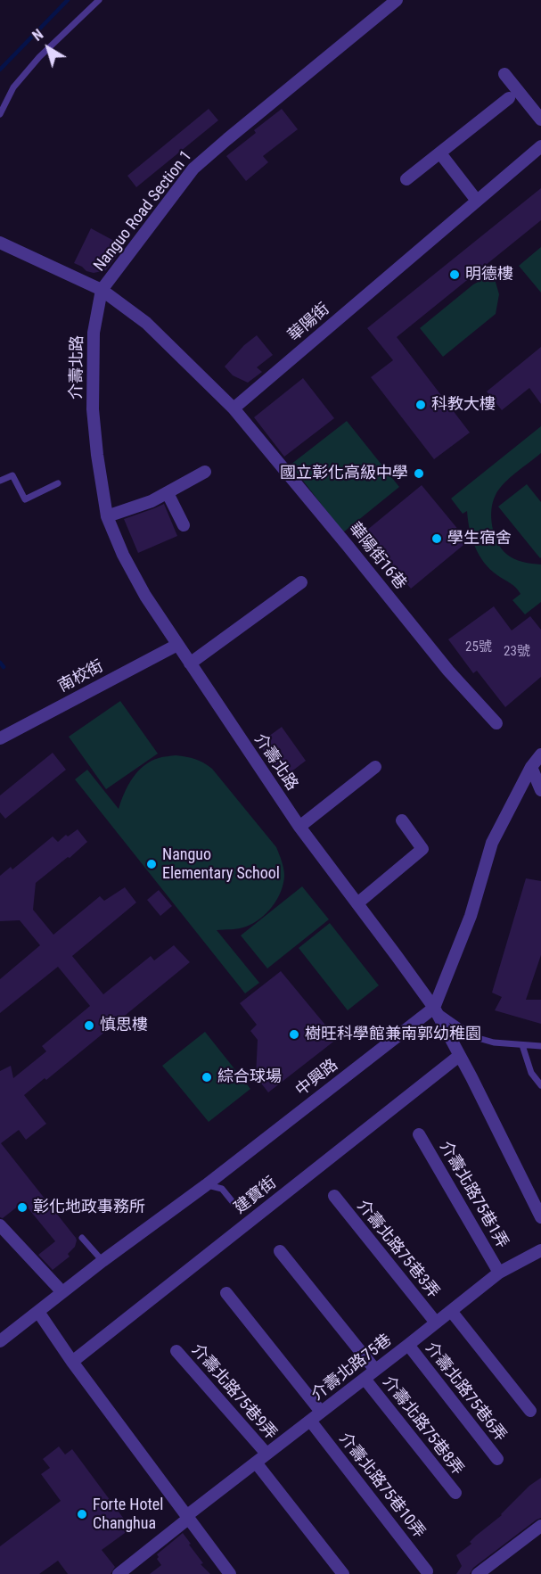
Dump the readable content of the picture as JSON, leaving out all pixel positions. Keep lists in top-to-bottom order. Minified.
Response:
{"streets":{"street":["Nanguo Road Section 1","華陽街","介壽北路","華陽街16巷","南校街","中興路","介壽北路75巷1弄","建寶街","介壽北路75巷3弄","介壽北路75巷","介壽北路75巷9弄","介壽北路75巷6弄","介壽北路75巷8弄","介壽北路75巷10弄"]},"crossings":[["Nanguo Road Section 1","介壽北路"],["華陽街","華陽街16巷"],["介壽北路","南校街"],["介壽北路","中興路"],["介壽北路","建寶街"],["介壽北路75巷1弄","介壽北路75巷"],["介壽北路75巷3弄","介壽北路75巷"],["介壽北路75巷","介壽北路75巷9弄"],["介壽北路75巷","介壽北路75巷6弄"],["介壽北路75巷","介壽北路75巷8弄"],["介壽北路75巷","介壽北路75巷10弄"]],"places":["明德樓","科教大樓","國立彰化高級中學","學生宿舍","Nanguo Elementary School","慎思樓","樹旺科學館兼南郭幼稚園","綜合球場","彰化地政事務所","Forte Hotel Changhua"],"house_numbers":["25號","23號"],"north":"top left"}
